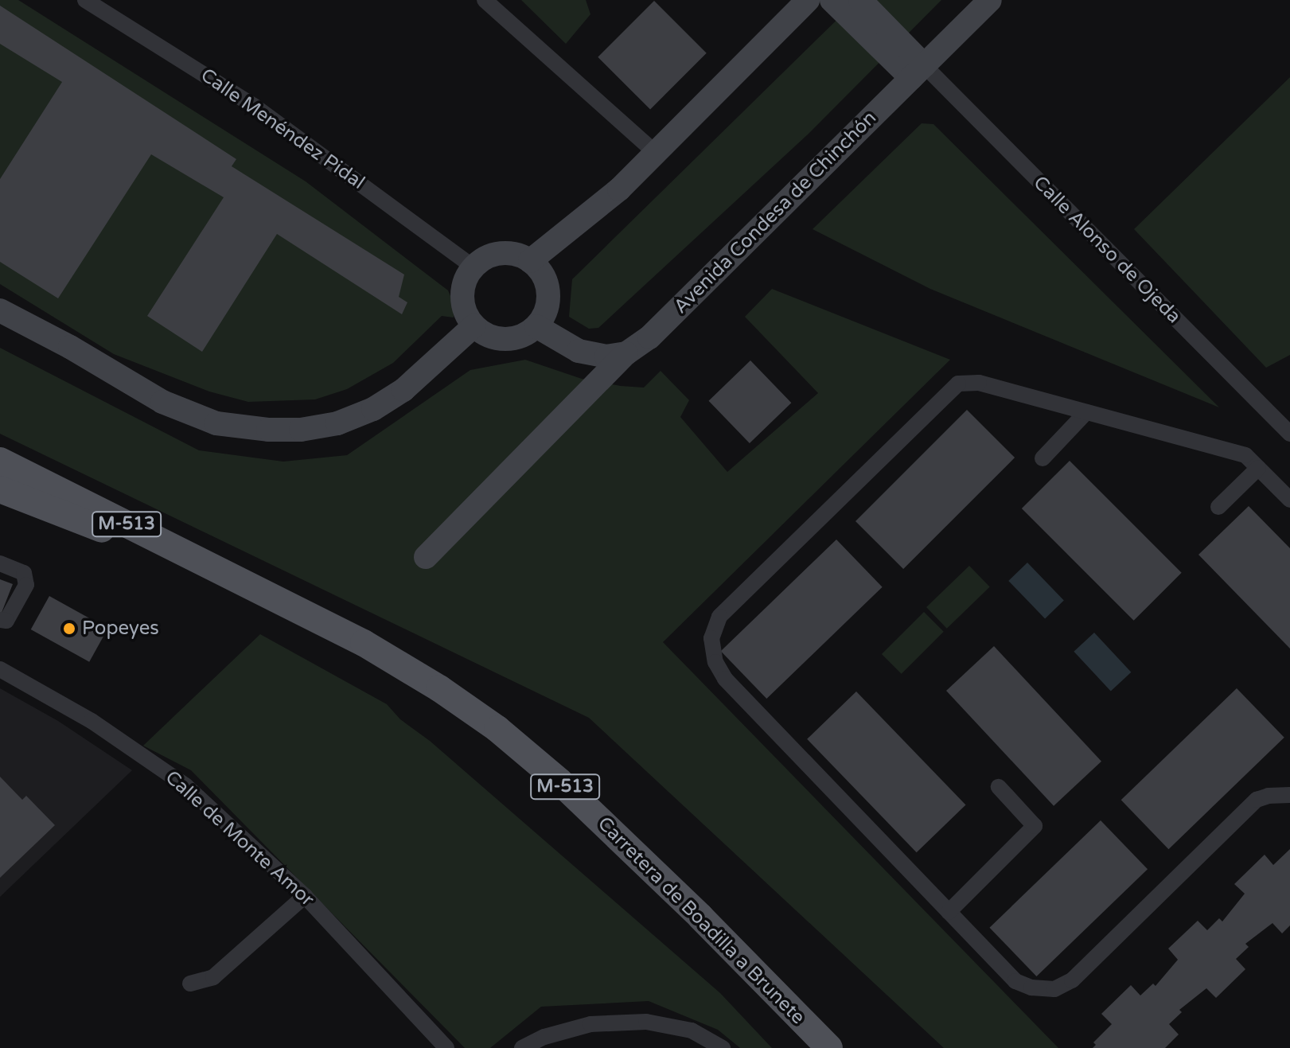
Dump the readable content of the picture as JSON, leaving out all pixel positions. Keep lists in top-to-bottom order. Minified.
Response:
{"streets":{"main road":["M-513","Carretera de Boadilla a Brunete"],"street":["Calle Menéndez Pidal","Avenida Condesa de Chinchón","Calle Alonso de Ojeda","Calle de Monte Amor"]},"crossings":[["Avenida Condesa de Chinchón","Calle Alonso de Ojeda"]],"places":["Popeyes"]}
